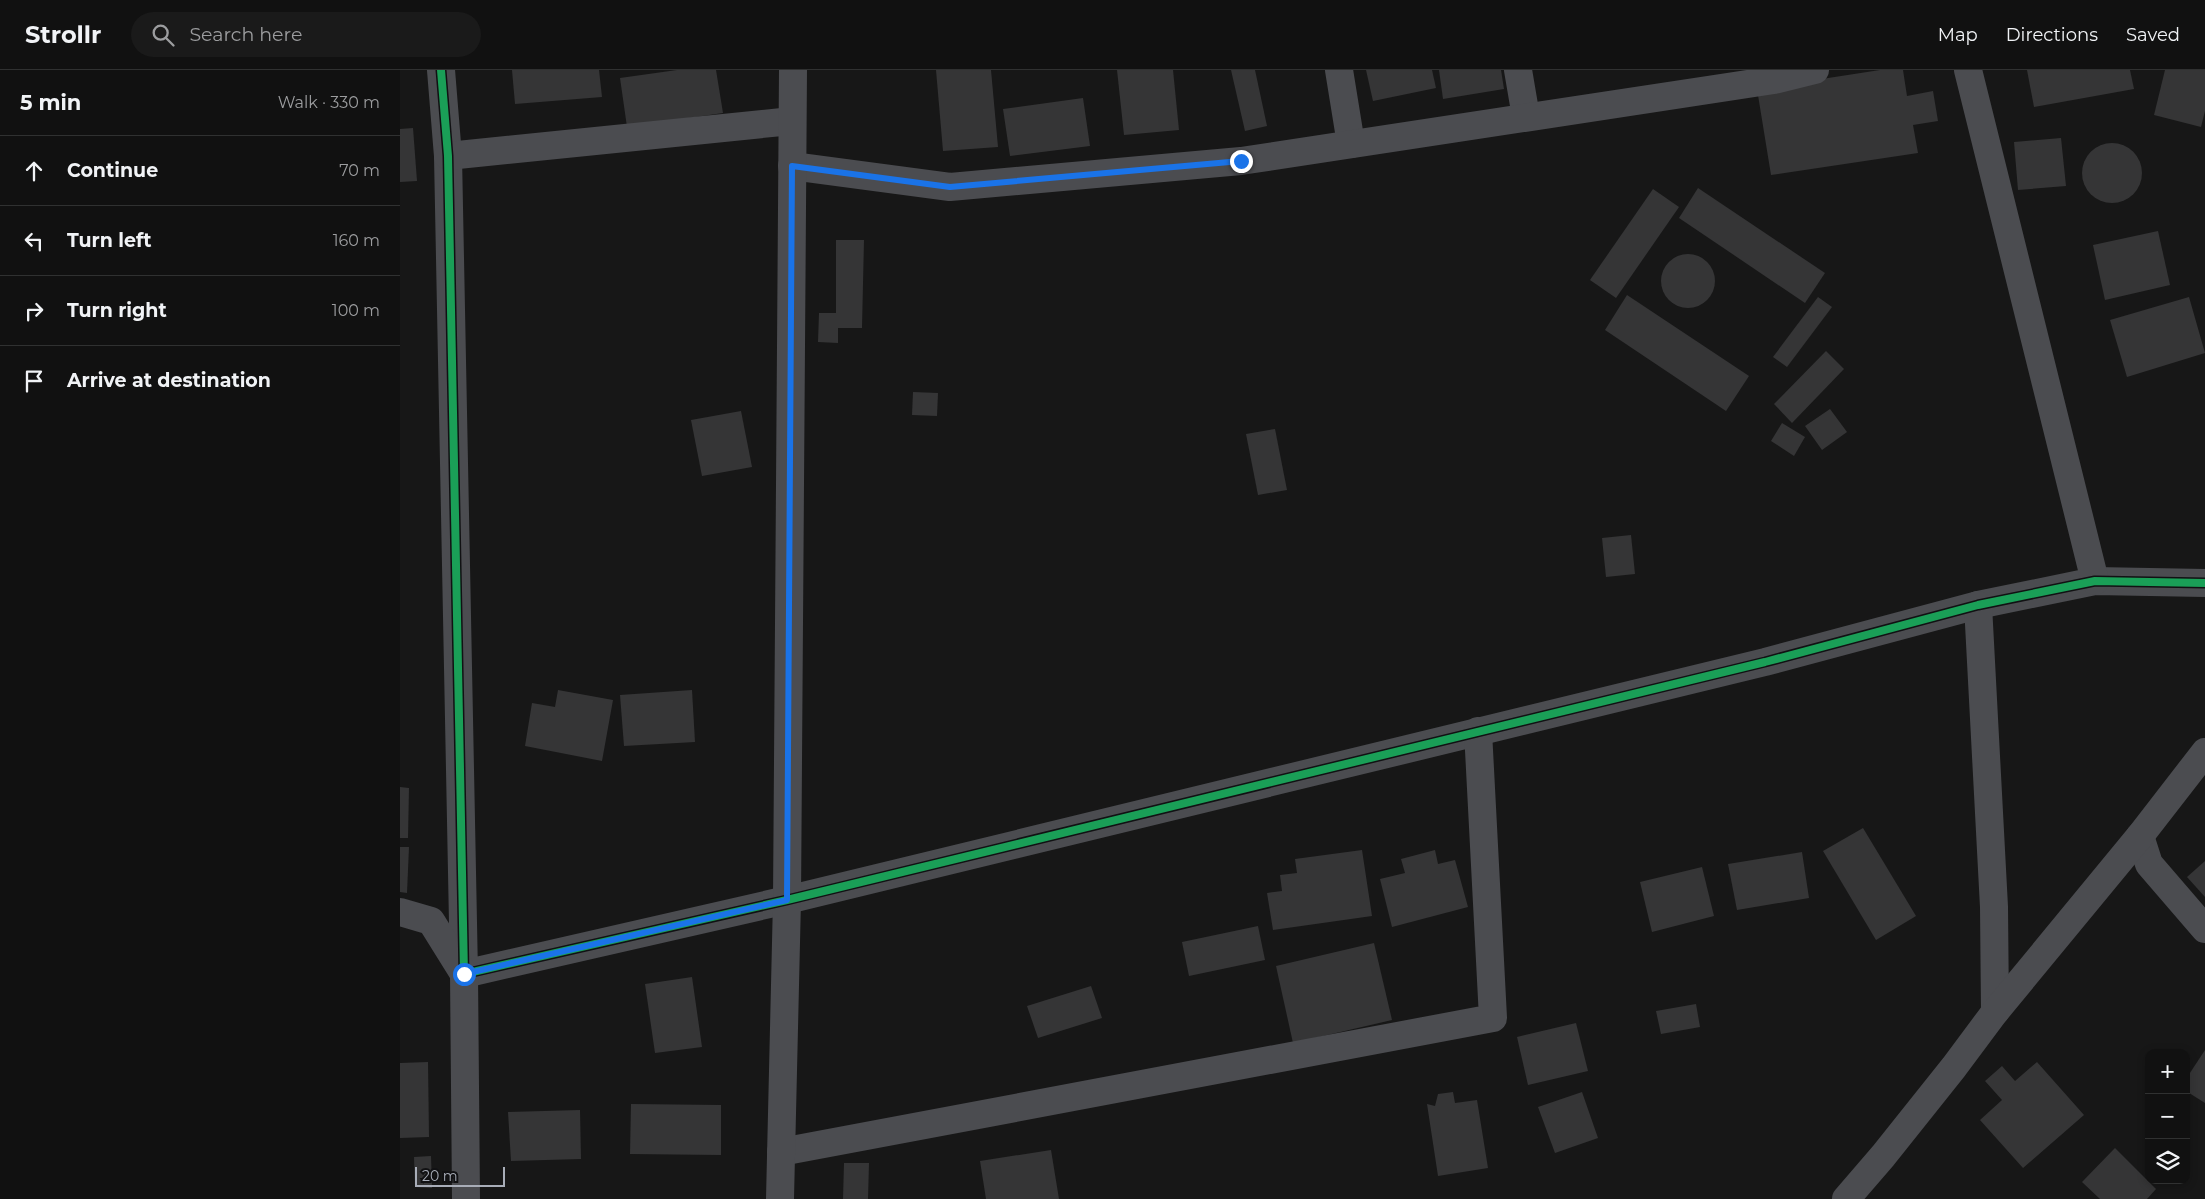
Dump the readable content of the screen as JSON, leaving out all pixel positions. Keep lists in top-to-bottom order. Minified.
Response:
{"scale_bar":"20 m","page":{"header":"Strollr","search":"Search here","nav":["Map","Directions","Saved"],"heading":["5 min","Walk · 330 m"],"list":[["Continue","70 m"],["Turn left","160 m"],["Turn right","100 m"],"Arrive at destination"],"map_buttons":["+","−"],"scale":"20 m"}}
